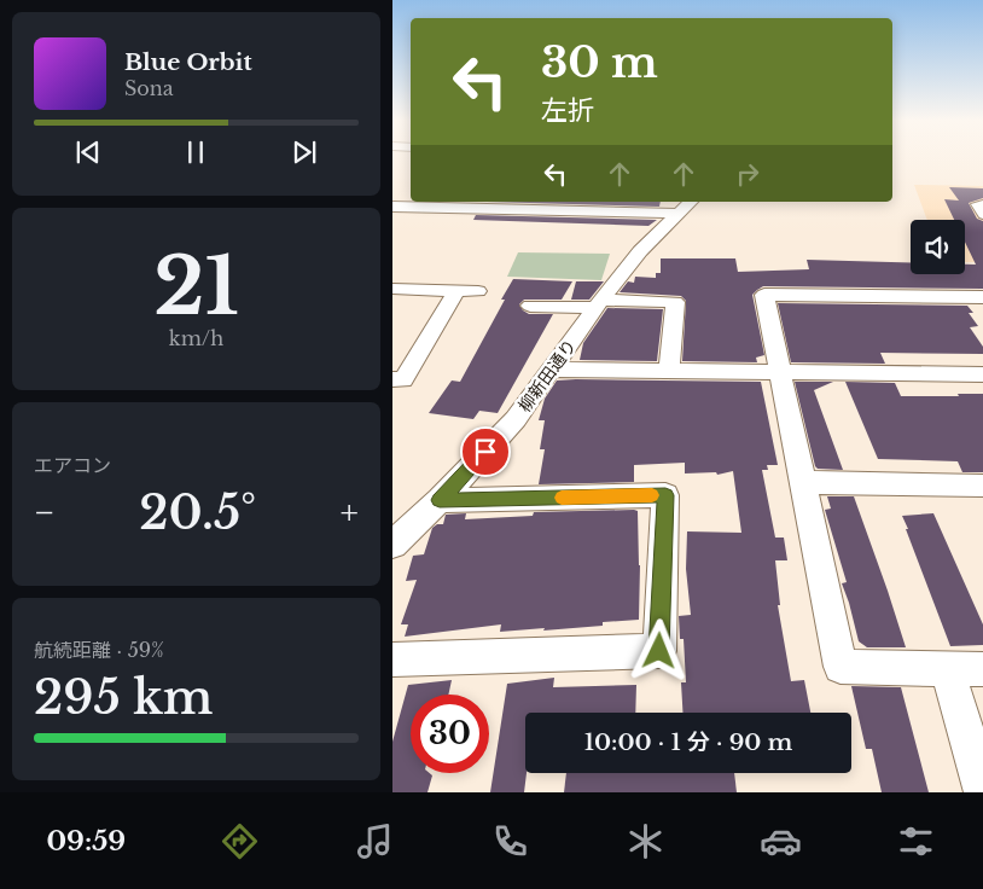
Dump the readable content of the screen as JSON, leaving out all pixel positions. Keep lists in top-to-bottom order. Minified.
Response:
{"streets":{"street":["柳新田通り"]},"page":{"turn":["30 m","左折"],"song":["Blue Orbit","Sona"],"tile":[["21","km/h"],"エアコン",["航続距離 · 59%","295 km"]],"heat":["−","20.5°","+"],"limit":"30","trip":"10:00 · 1 分 · 90 m","tabs":"09:59"}}
